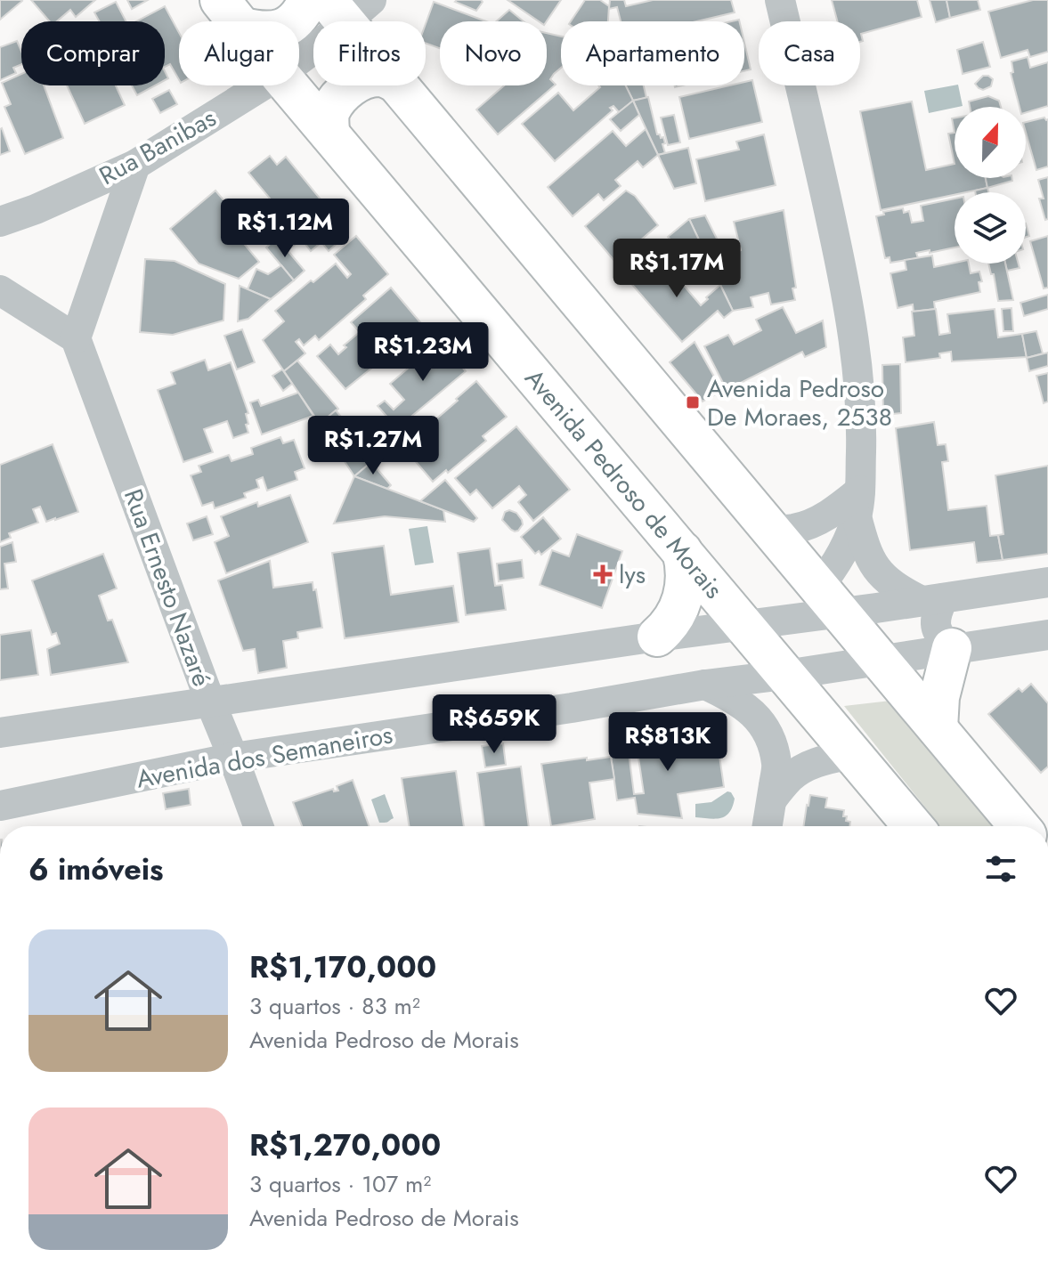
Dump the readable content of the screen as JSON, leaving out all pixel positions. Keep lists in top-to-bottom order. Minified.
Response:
{"streets":{"highway":["Avenida Pedroso de Morais"],"street":["Rua Banibas","Rua Ernesto Nazaré","Avenida dos Semaneiros"]},"crossings":[["Avenida Pedroso de Morais","Avenida dos Semaneiros"],["Rua Ernesto Nazaré","Avenida dos Semaneiros"]],"places":{"transit":["Avenida Pedroso De Moraes, 2538"],"health":["lys"]},"north":"top","page":{"chip":["Comprar","Alugar","Filtros","Novo","Apartamento","Casa"],"price":["R$1.12M","R$1.17M","R$1.23M","R$1.27M","R$659K","R$813K"],"heading":"6 imóveis","list":[{"name":"R$1,170,000","note":"3 quartos · 83 m² · Avenida Pedroso de Morais"},{"name":"R$1,270,000","note":"3 quartos · 107 m² · Avenida Pedroso de Morais"}]}}
